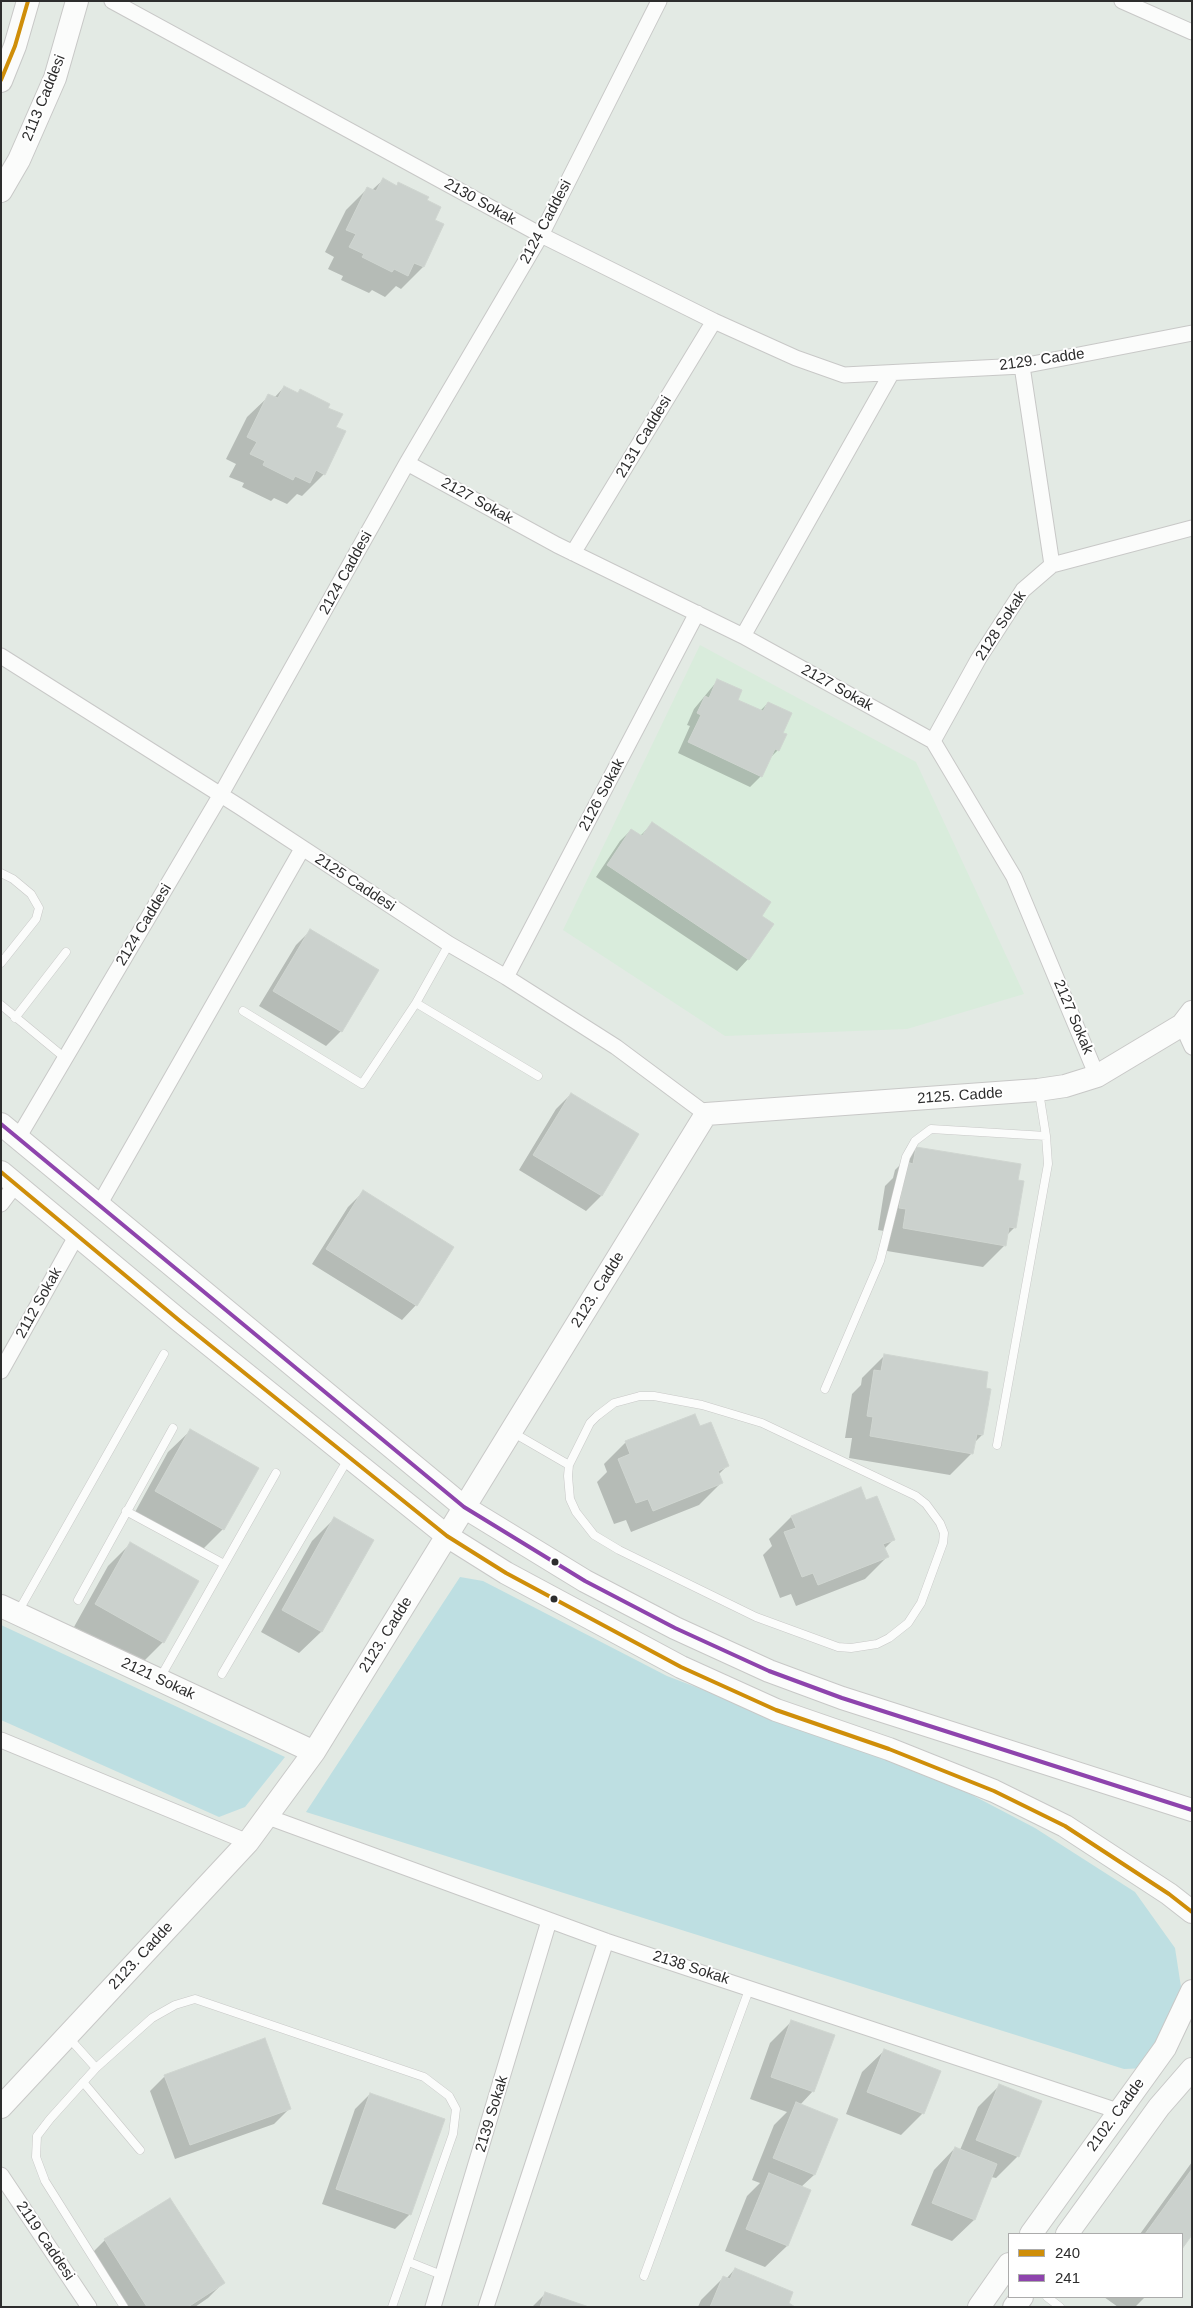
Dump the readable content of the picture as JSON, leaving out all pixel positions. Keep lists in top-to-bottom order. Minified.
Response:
{"streets":{"street":["2113 Caddesi","2130 Sokak","2124 Caddesi","2129. Cadde","2131 Caddesi","2127 Sokak","2128 Sokak","2126 Sokak","2125 Caddesi","2125. Cadde","2123. Cadde","2112 Sokak","2121 Sokak","2138 Sokak","2139 Sokak","2102. Cadde","2119 Caddesi"]},"crossings":[["2130 Sokak","2124 Caddesi"],["2130 Sokak","2129. Cadde"],["2130 Sokak","2131 Caddesi"],["2124 Caddesi","2127 Sokak"],["2124 Caddesi","2125 Caddesi"],["2131 Caddesi","2127 Sokak"],["2127 Sokak","2128 Sokak"],["2127 Sokak","2126 Sokak"],["2127 Sokak","2125. Cadde"],["2126 Sokak","2125 Caddesi"],["2125 Caddesi","2125. Cadde"],["2125 Caddesi","2123. Cadde"],["2125. Cadde","2123. Cadde"],["2123. Cadde","2121 Sokak"],["2123. Cadde","2138 Sokak"],["2138 Sokak","2139 Sokak"],["2138 Sokak","2102. Cadde"]],"lines":["transit line 240","transit line 241"],"legend":["240","241"]}
